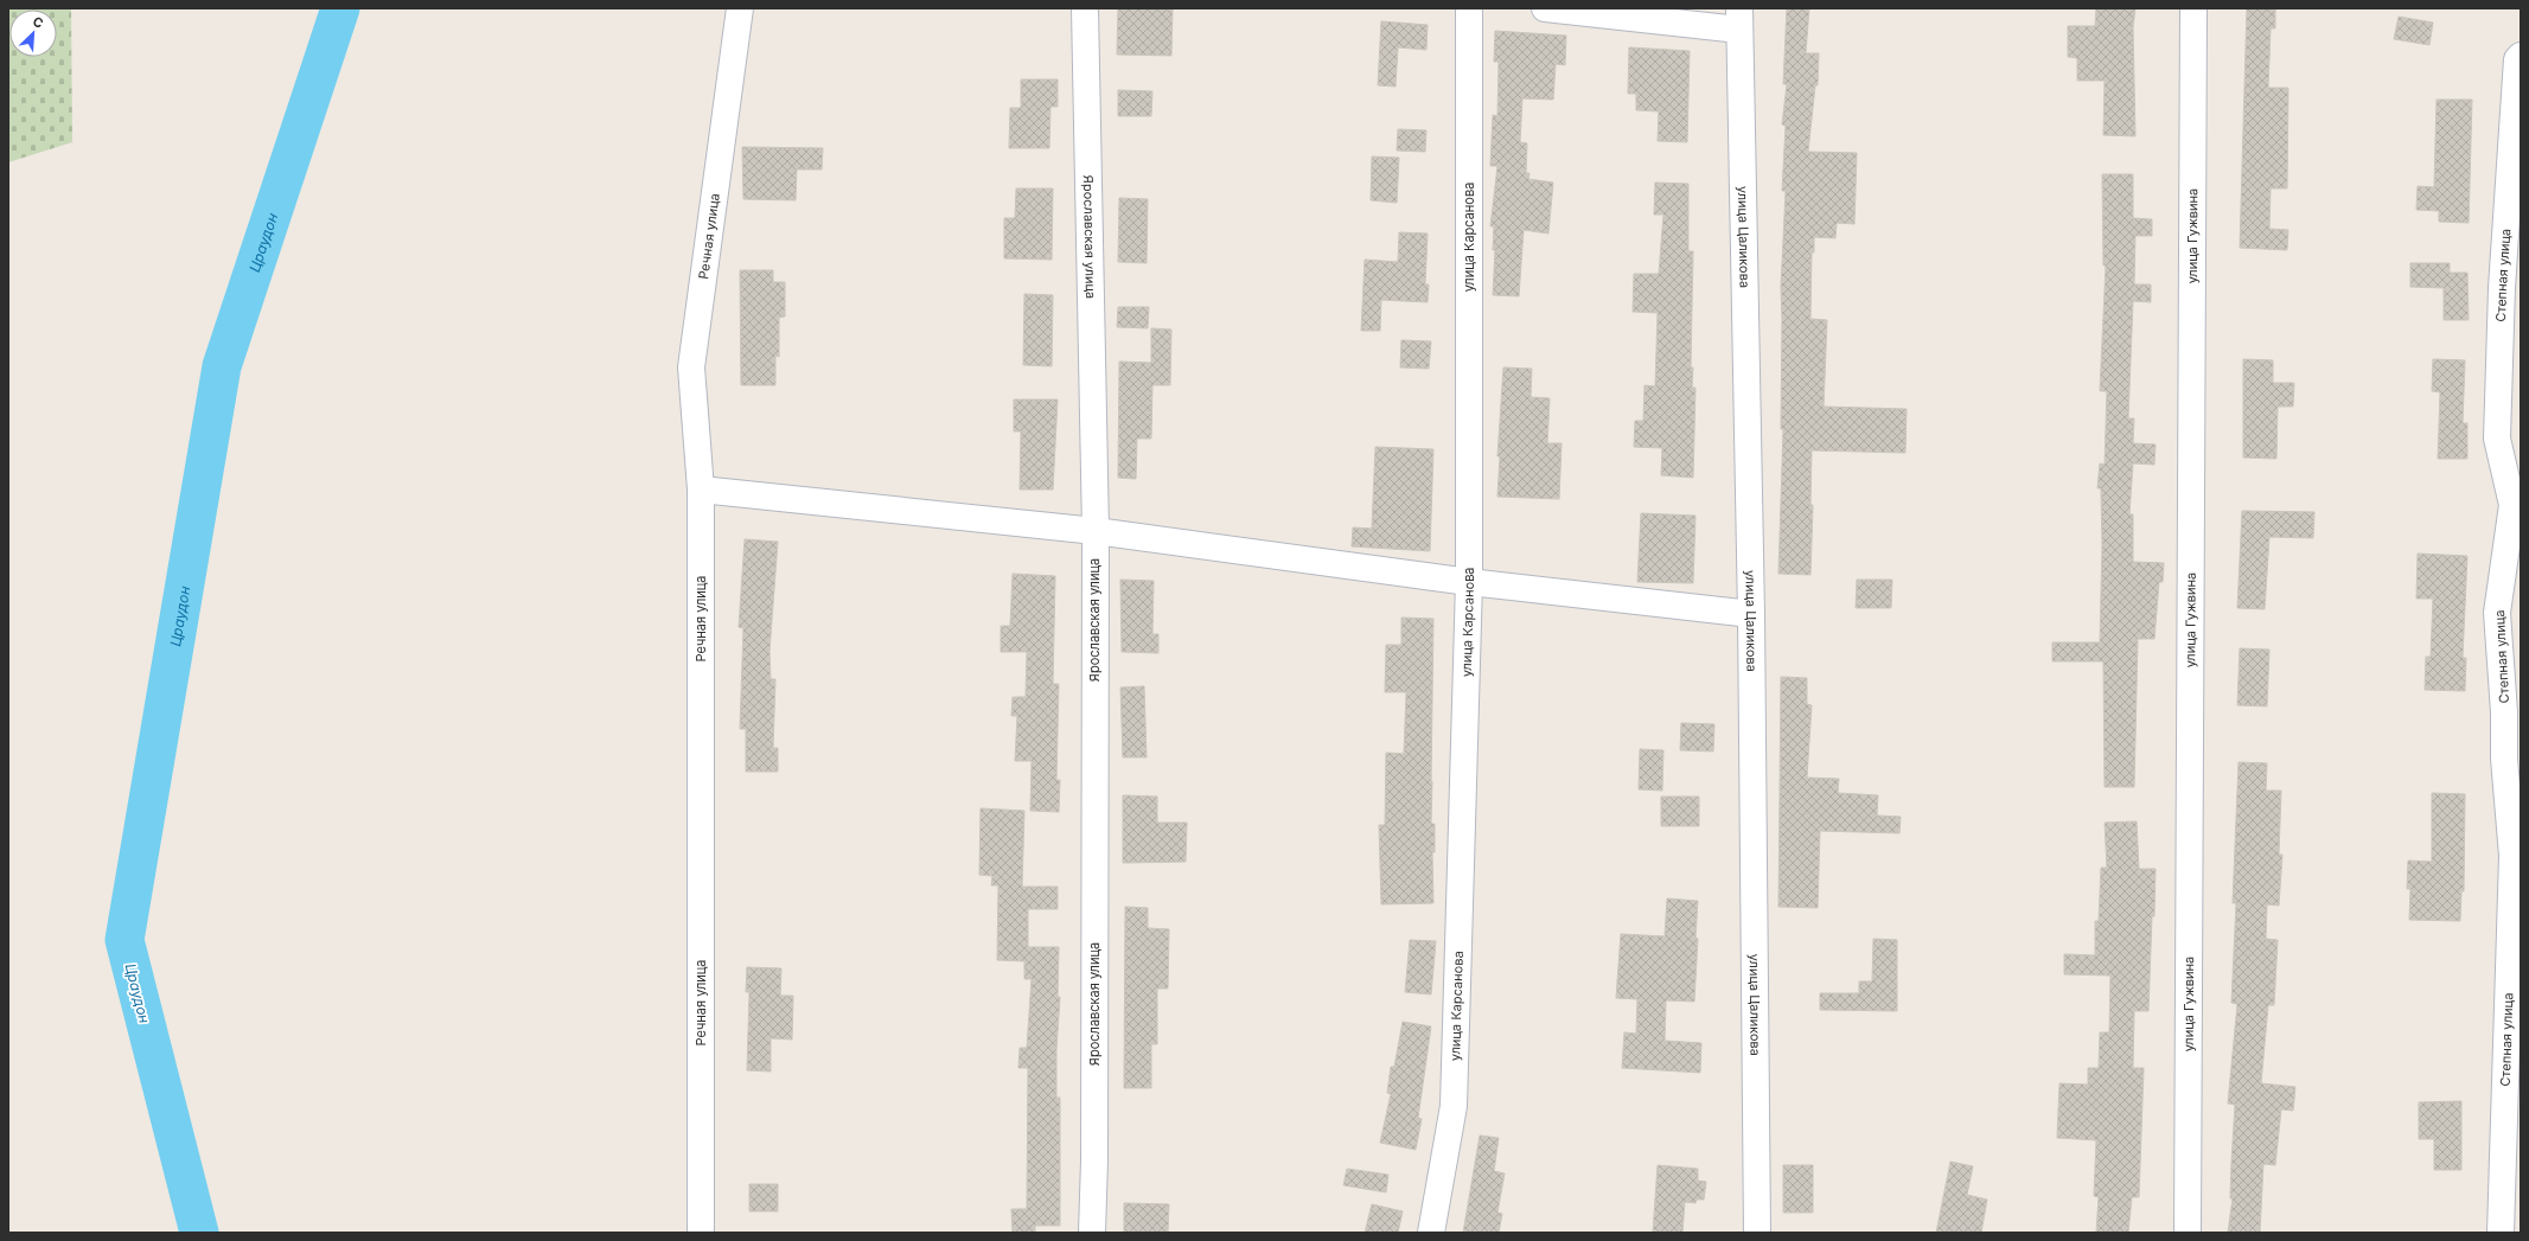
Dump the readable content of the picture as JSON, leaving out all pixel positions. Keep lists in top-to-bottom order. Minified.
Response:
{"streets":{"street":["Речная улица","Ярославская улица","улица Карсанова","улица Цаликова","улица Гужвина","Степная улица"]},"water":["Цраудон"],"north":"top right"}
